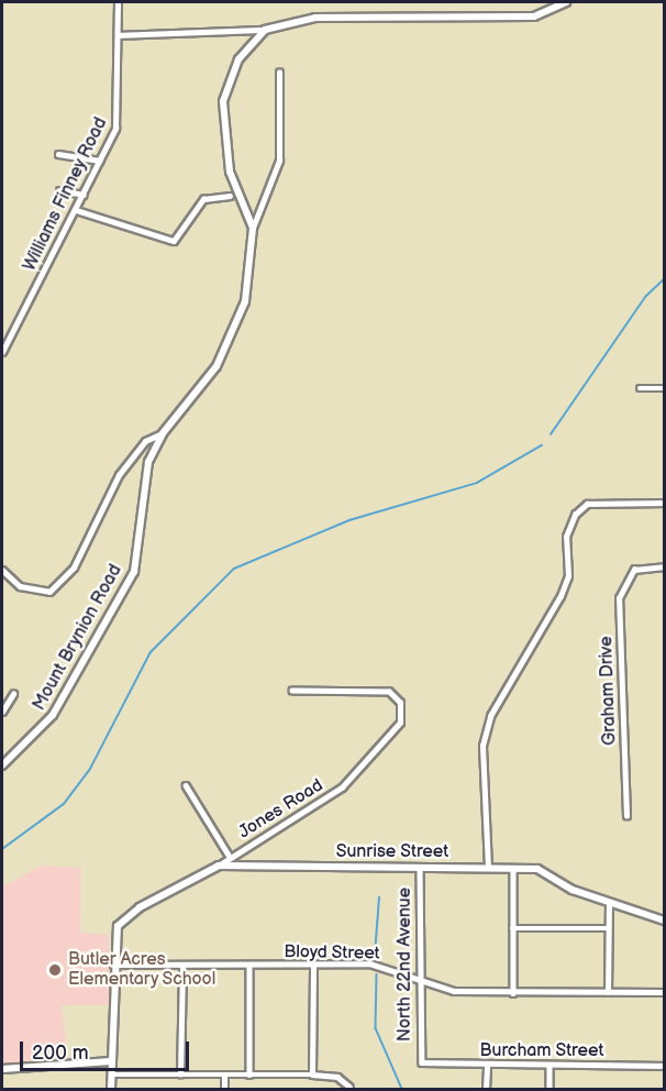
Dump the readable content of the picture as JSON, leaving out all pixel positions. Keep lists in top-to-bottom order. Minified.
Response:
{"streets":{"street":["Williams Finney Road","Mount Brynion Road","Graham Drive","Jones Road","Sunrise Street","Bloyd Street","North 22nd Avenue","Burcham Street"]},"crossings":[["Jones Road","Sunrise Street"],["Sunrise Street","North 22nd Avenue"],["Bloyd Street","North 22nd Avenue"],["North 22nd Avenue","Burcham Street"]],"places":["Butler Acres Elementary School"],"scale_bar":"200 m"}
